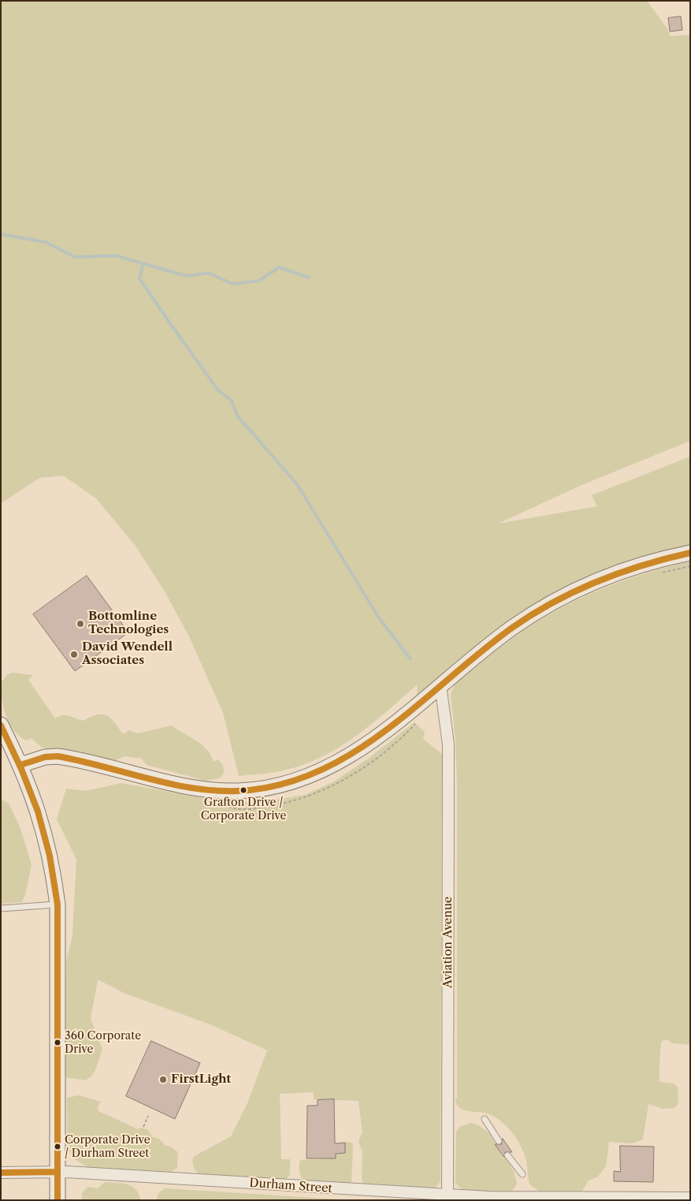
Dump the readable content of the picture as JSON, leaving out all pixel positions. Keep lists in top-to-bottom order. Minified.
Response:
{"streets":{"street":["Aviation Avenue","Durham Street"]},"crossings":[["Aviation Avenue","Durham Street"]],"places":["Bottomline Technologies","David Wendell Associates","Grafton Drive / Corporate Drive","360 Corporate Drive","FirstLight","Corporate Drive / Durham Street"]}
